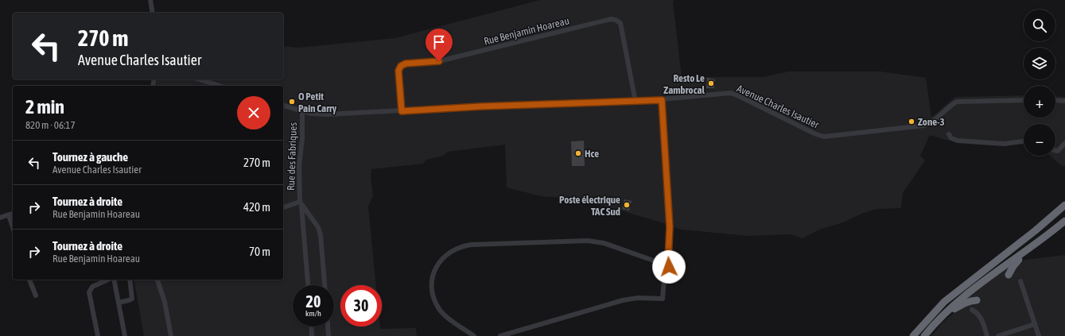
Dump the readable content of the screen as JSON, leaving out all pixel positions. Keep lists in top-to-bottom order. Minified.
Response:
{"streets":{"street":["Rue Benjamin Hoareau","Avenue Charles Isautier","Rue des Fabriques"]},"crossings":[["Rue Benjamin Hoareau","Avenue Charles Isautier"],["Avenue Charles Isautier","Rue des Fabriques"]],"places":["Resto Le Zambrocal","O Petit Pain Carry","Zone-3","Hce","Poste électrique TAC Sud"],"page":{"map_buttons":["+","−"],"turn":["270 m","Avenue Charles Isautier"],"heading":["2 min","820 m · 06:17"],"list":[{"name":"Tournez à gauche","note":"Avenue Charles Isautier","value":"270 m"},{"name":"Tournez à droite","note":"Rue Benjamin Hoareau","value":"420 m"},{"name":"Tournez à droite","note":"Rue Benjamin Hoareau","value":"70 m"}],"speed":"20 km/h","limit":"30"}}
